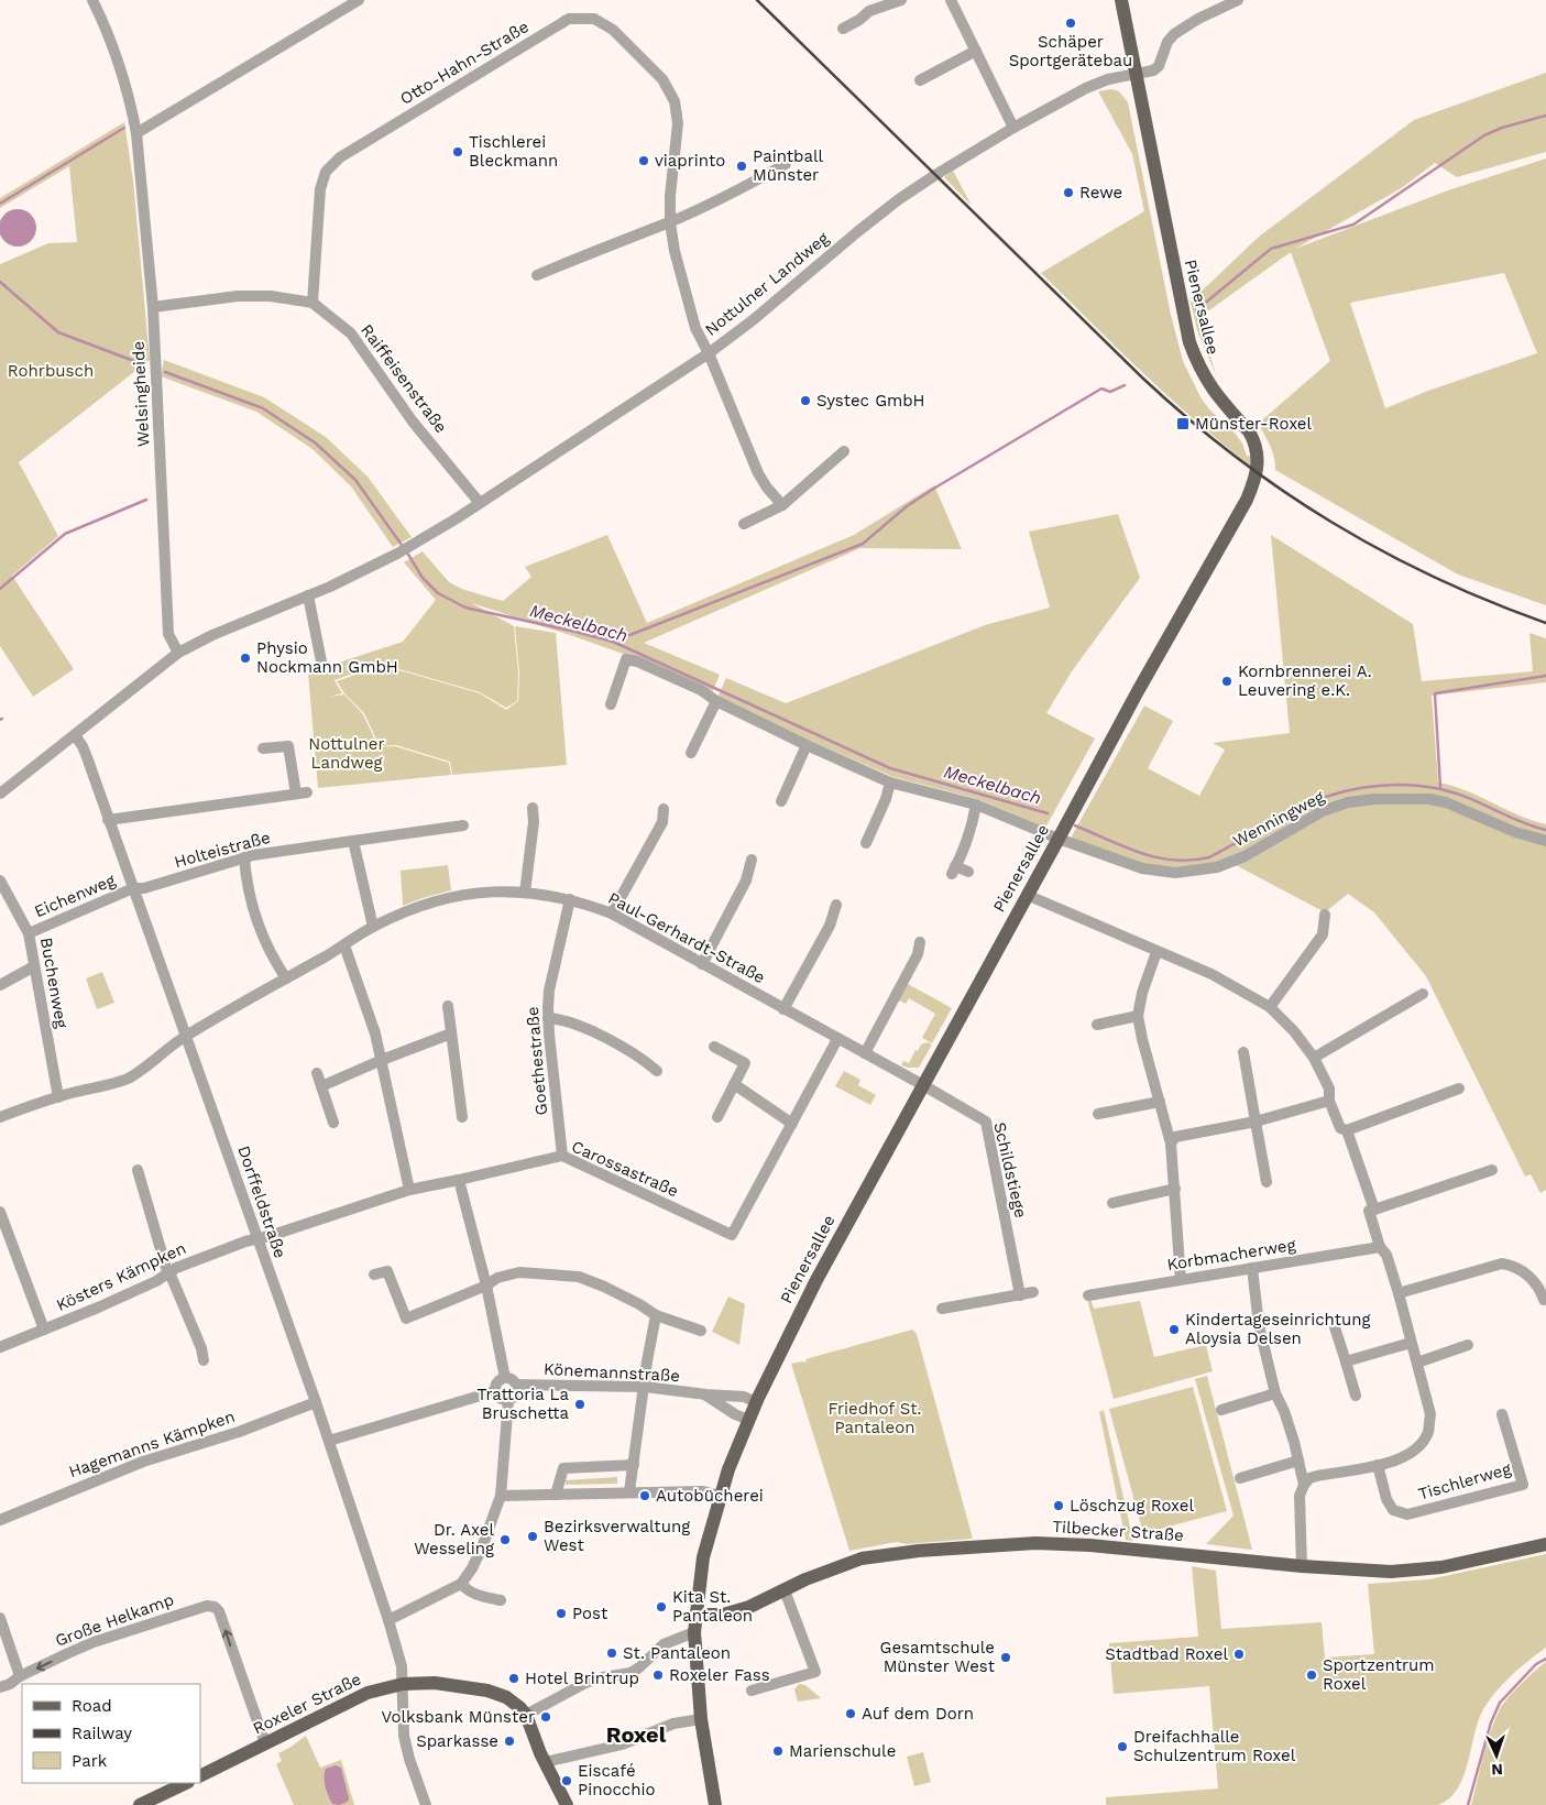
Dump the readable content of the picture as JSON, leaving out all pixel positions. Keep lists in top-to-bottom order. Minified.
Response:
{"streets":{"main road":["Pienersallee","Tilbecker Straße","Roxeler Straße"],"street":["Otto-Hahn-Straße","Nottulner Landweg","Raiffeisenstraße","Welsingheide","Wenningweg","Holteistraße","Eichenweg","Paul-Gerhardt-Straße","Buchenweg","Goethestraße","Carossastraße","Schildstiege","Dorffeldstraße","Korbmacherweg","Kösters Kämpken","Könemannstraße","Hagemanns Kämpken","Tischlerweg","Große Helkamp"]},"crossings":[["Otto-Hahn-Straße","Nottulner Landweg"],["Otto-Hahn-Straße","Raiffeisenstraße"],["Nottulner Landweg","Pienersallee"],["Nottulner Landweg","Raiffeisenstraße"],["Nottulner Landweg","Welsingheide"],["Nottulner Landweg","Dorffeldstraße"],["Pienersallee","Wenningweg"],["Pienersallee","Paul-Gerhardt-Straße"],["Pienersallee","Schildstiege"],["Pienersallee","Könemannstraße"],["Pienersallee","Tilbecker Straße"],["Raiffeisenstraße","Welsingheide"],["Holteistraße","Eichenweg"],["Holteistraße","Dorffeldstraße"],["Eichenweg","Buchenweg"],["Eichenweg","Dorffeldstraße"],["Paul-Gerhardt-Straße","Buchenweg"],["Paul-Gerhardt-Straße","Goethestraße"],["Paul-Gerhardt-Straße","Carossastraße"],["Paul-Gerhardt-Straße","Schildstiege"],["Paul-Gerhardt-Straße","Dorffeldstraße"],["Goethestraße","Carossastraße"],["Carossastraße","Dorffeldstraße"],["Carossastraße","Kösters Kämpken"],["Dorffeldstraße","Kösters Kämpken"],["Dorffeldstraße","Hagemanns Kämpken"],["Dorffeldstraße","Roxeler Straße"],["Große Helkamp","Roxeler Straße"]],"districts":["Roxel"],"water":["Meckelbach"],"parks":["Rohrbusch","Nottulner Landweg","Friedhof St. Pantaleon"],"places":{"other":["Schäper Sportgerätebau","Tischlerei Bleckmann","viaprinto","Paintball Münster","Rewe","Systec GmbH","Physio Nockmann GmbH","Kornbrennerei A. Leuvering e.K.","Kindertageseinrichtung Aloysia Delsen","Trattoria La Bruschetta","Autobücherei","Löschzug Roxel","Bezirksverwaltung West","Dr. Axel Wesseling","Kita St. Pantaleon","Post","St. Pantaleon","Stadtbad Roxel","Gesamtschule Münster West","Roxeler Fass","Sportzentrum Roxel","Hotel Brintrup","Auf dem Dorn","Volksbank Münster","Sparkasse","Dreifachhalle Schulzentrum Roxel","Marienschule","Eiscafé Pinocchio"],"transit":["Münster-Roxel"]},"legend":["Road","Railway","Park"],"north":"bottom"}
